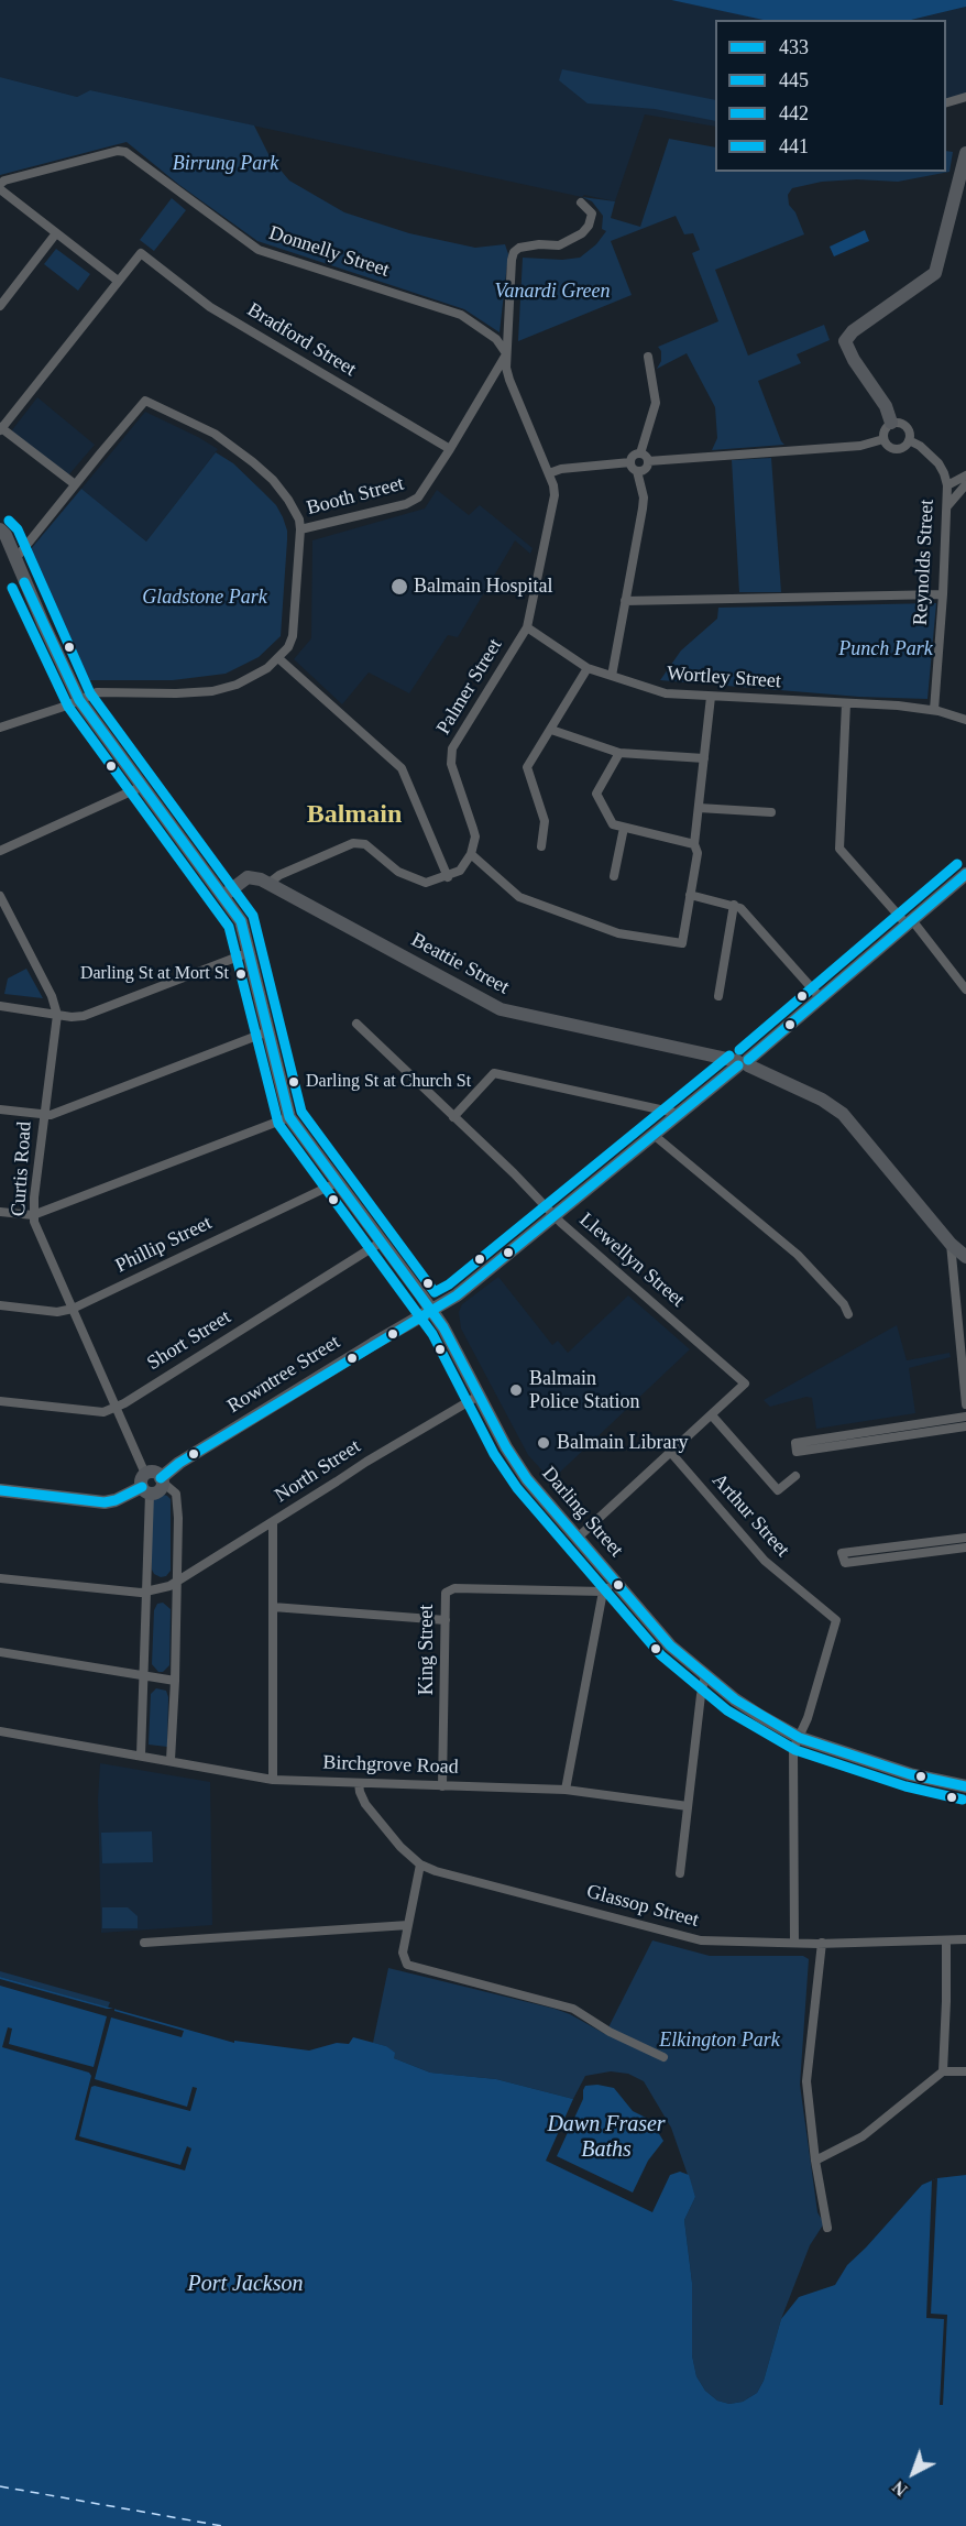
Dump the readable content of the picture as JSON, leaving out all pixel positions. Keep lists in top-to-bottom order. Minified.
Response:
{"streets":{"street":["Donnelly Street","Bradford Street","Booth Street","Reynolds Street","Wortley Street","Palmer Street","Beattie Street","Curtis Road","Phillip Street","Llewellyn Street","Short Street","Rowntree Street","North Street","Darling Street","Arthur Street","King Street","Birchgrove Road","Glassop Street"]},"crossings":[["Donnelly Street","Booth Street"],["Donnelly Street","Palmer Street"],["Bradford Street","Booth Street"],["Booth Street","Palmer Street"],["Booth Street","Darling Street"],["Reynolds Street","Wortley Street"],["Wortley Street","Palmer Street"],["Beattie Street","Rowntree Street"],["Beattie Street","Darling Street"],["Curtis Road","Phillip Street"],["Curtis Road","Short Street"],["Phillip Street","Darling Street"],["Llewellyn Street","Rowntree Street"],["Short Street","Darling Street"],["Rowntree Street","Darling Street"],["North Street","Darling Street"],["Darling Street","Arthur Street"],["King Street","Birchgrove Road"],["Birchgrove Road","Glassop Street"]],"districts":["Balmain"],"water":["Dawn Fraser Baths","Port Jackson"],"parks":["Birrung Park","Vanardi Green","Gladstone Park","Punch Park","Elkington Park"],"places":["Balmain Hospital","Darling St at Mort St","Darling St at Church St","Balmain Police Station","Balmain Library"],"lines":["transit line 442","transit line 433","transit line 445","transit line 441"],"legend":["433","445","442","441"],"north":"bottom left"}
